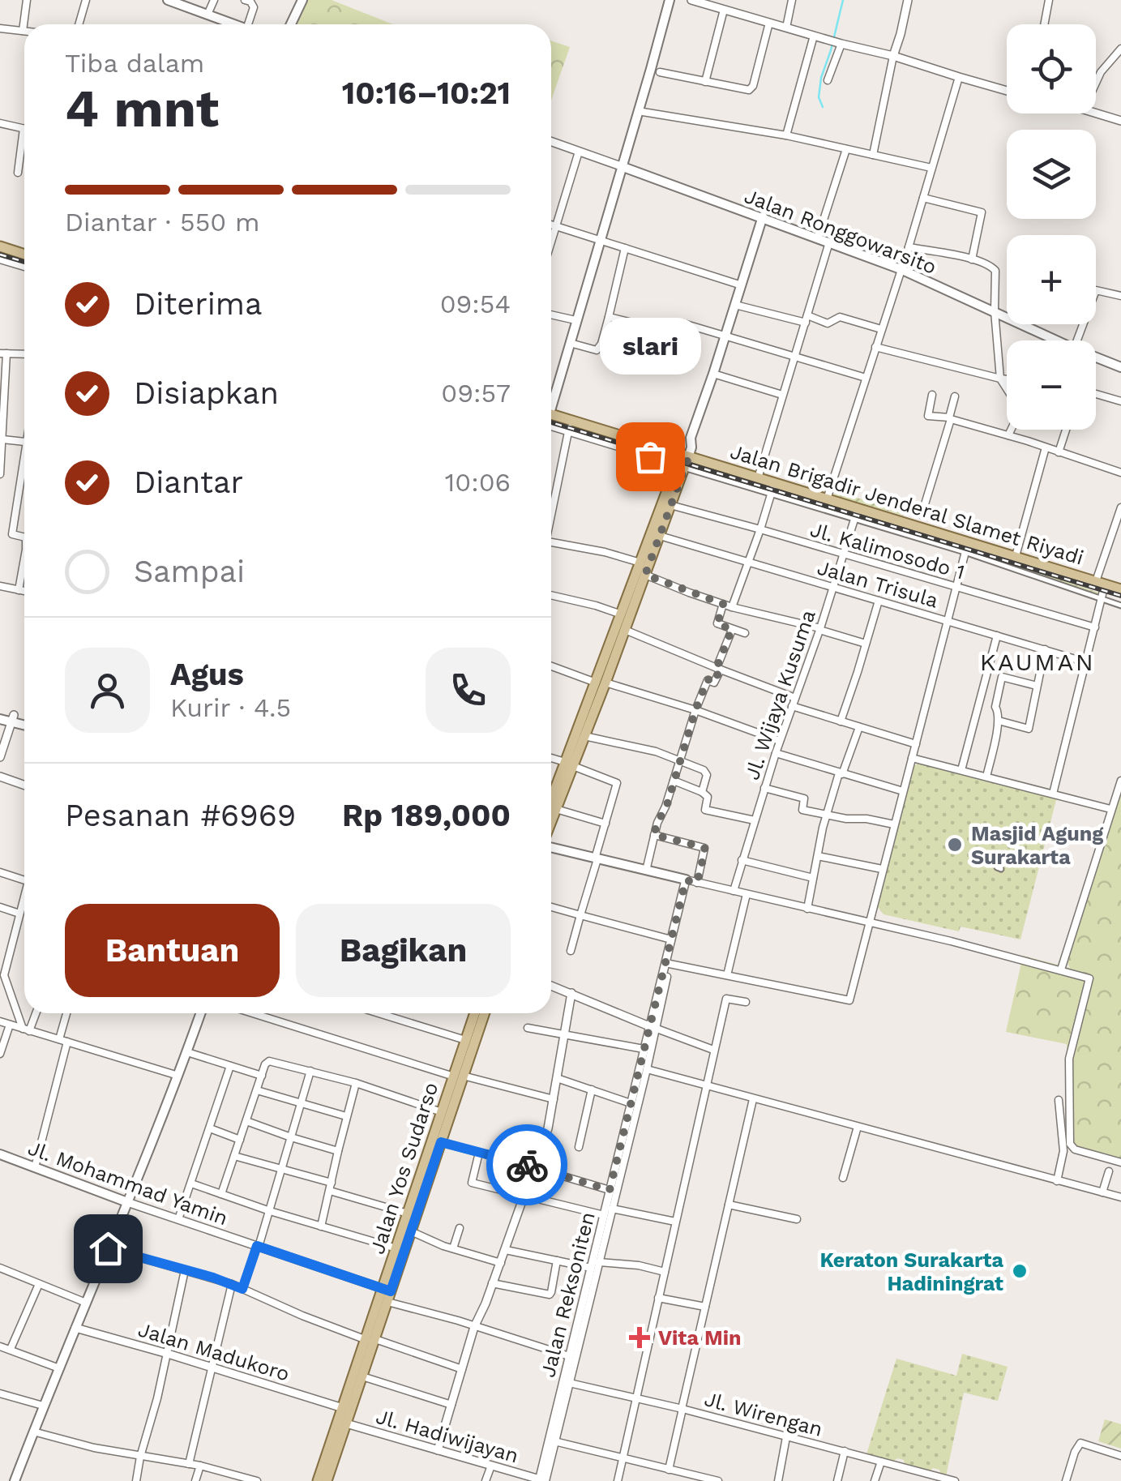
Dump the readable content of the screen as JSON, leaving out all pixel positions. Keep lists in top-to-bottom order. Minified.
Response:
{"streets":{"main road":["Jalan Ronggowarsito","Jalan Brigadir Jenderal Slamet Riyadi","Jalan Yos Sudarso","Jl. Mohammad Yamin"],"street":["Jl. Kalimosodo 1","Jalan Trisula","Jl. Wijaya Kusuma","Jalan Reksoniten","Jalan Madukoro","Jl. Wirengan","Jl. Hadiwijayan"]},"crossings":[["Jalan Brigadir Jenderal Slamet Riyadi","Jl. Wijaya Kusuma"],["Jl. Kalimosodo 1","Jl. Wijaya Kusuma"],["Jalan Trisula","Jl. Wijaya Kusuma"],["Jalan Yos Sudarso","Jl. Mohammad Yamin"],["Jalan Yos Sudarso","Jalan Madukoro"],["Jalan Yos Sudarso","Jl. Hadiwijayan"],["Jalan Reksoniten","Jl. Wirengan"],["Jalan Reksoniten","Jl. Hadiwijayan"]],"districts":["KAUMAN"],"places":{"other":["slari","Masjid Agung Surakarta","Keraton Surakarta Hadiningrat"],"health":["Vita Min"]},"page":{"map_buttons":["+","−"],"heading":["4 mnt","Tiba dalam","10:16–10:21"],"panel":["Agus","Kurir · 4.5","Pesanan #6969","Rp 189,000"],"bar":"Diantar · 550 m","list":[["Diterima","09:54"],["Disiapkan","09:57"],["Diantar","10:06"],"Sampai"],"bubble":"slari","buttons":["Bantuan","Bagikan"]}}
